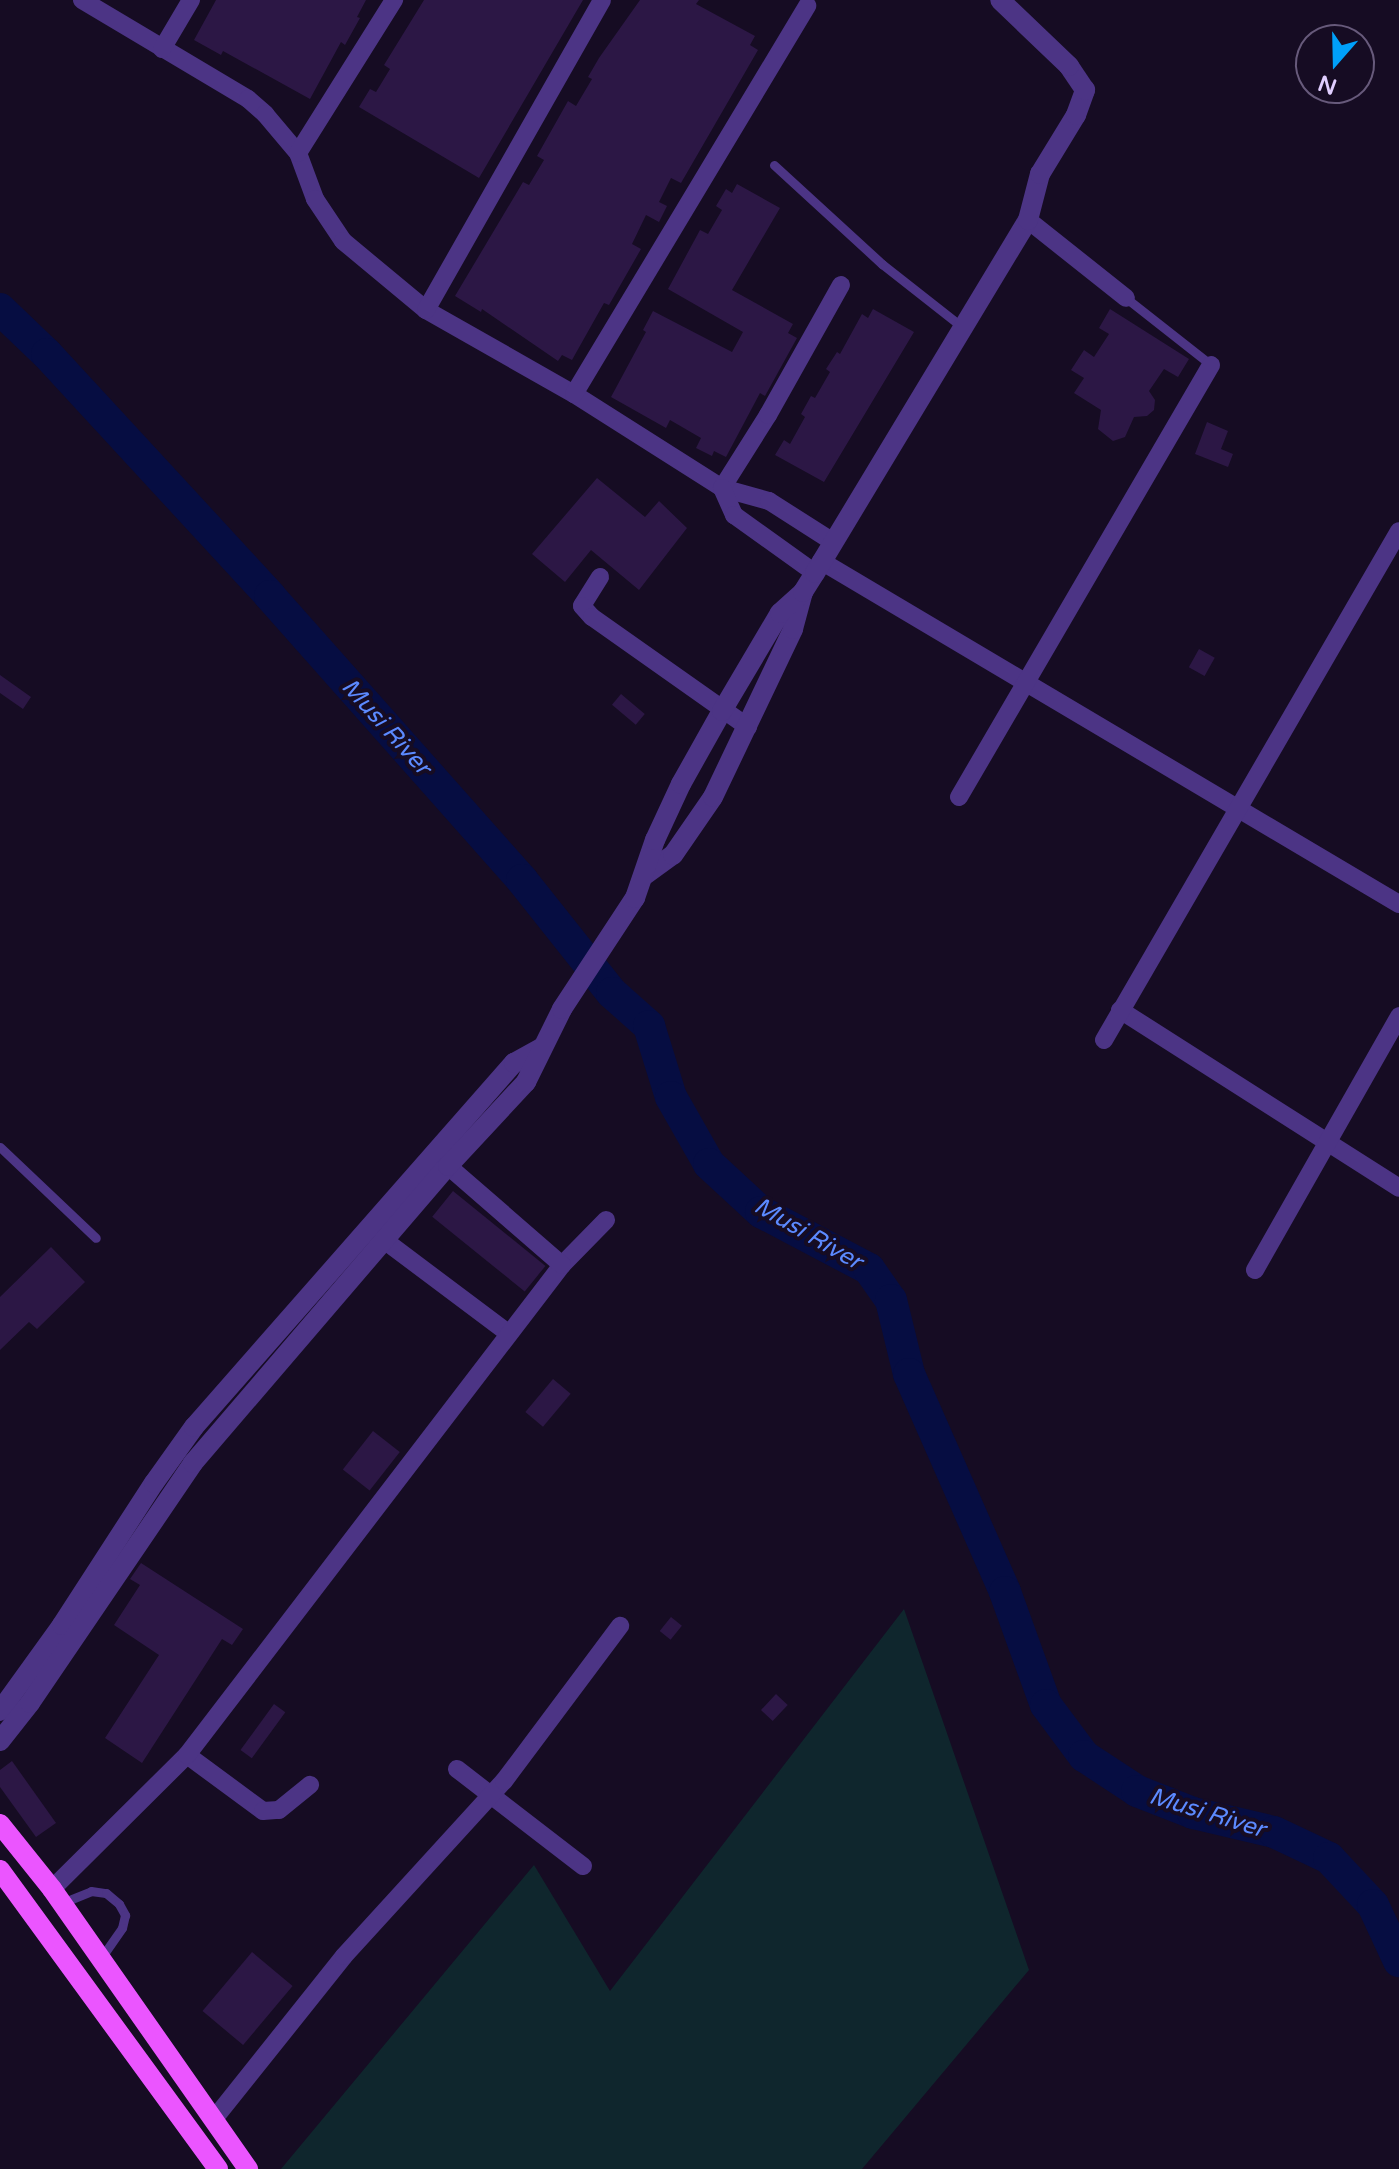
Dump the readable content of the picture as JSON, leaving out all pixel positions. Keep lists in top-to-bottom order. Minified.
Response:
{"water":["Musi River"],"north":"bottom"}
